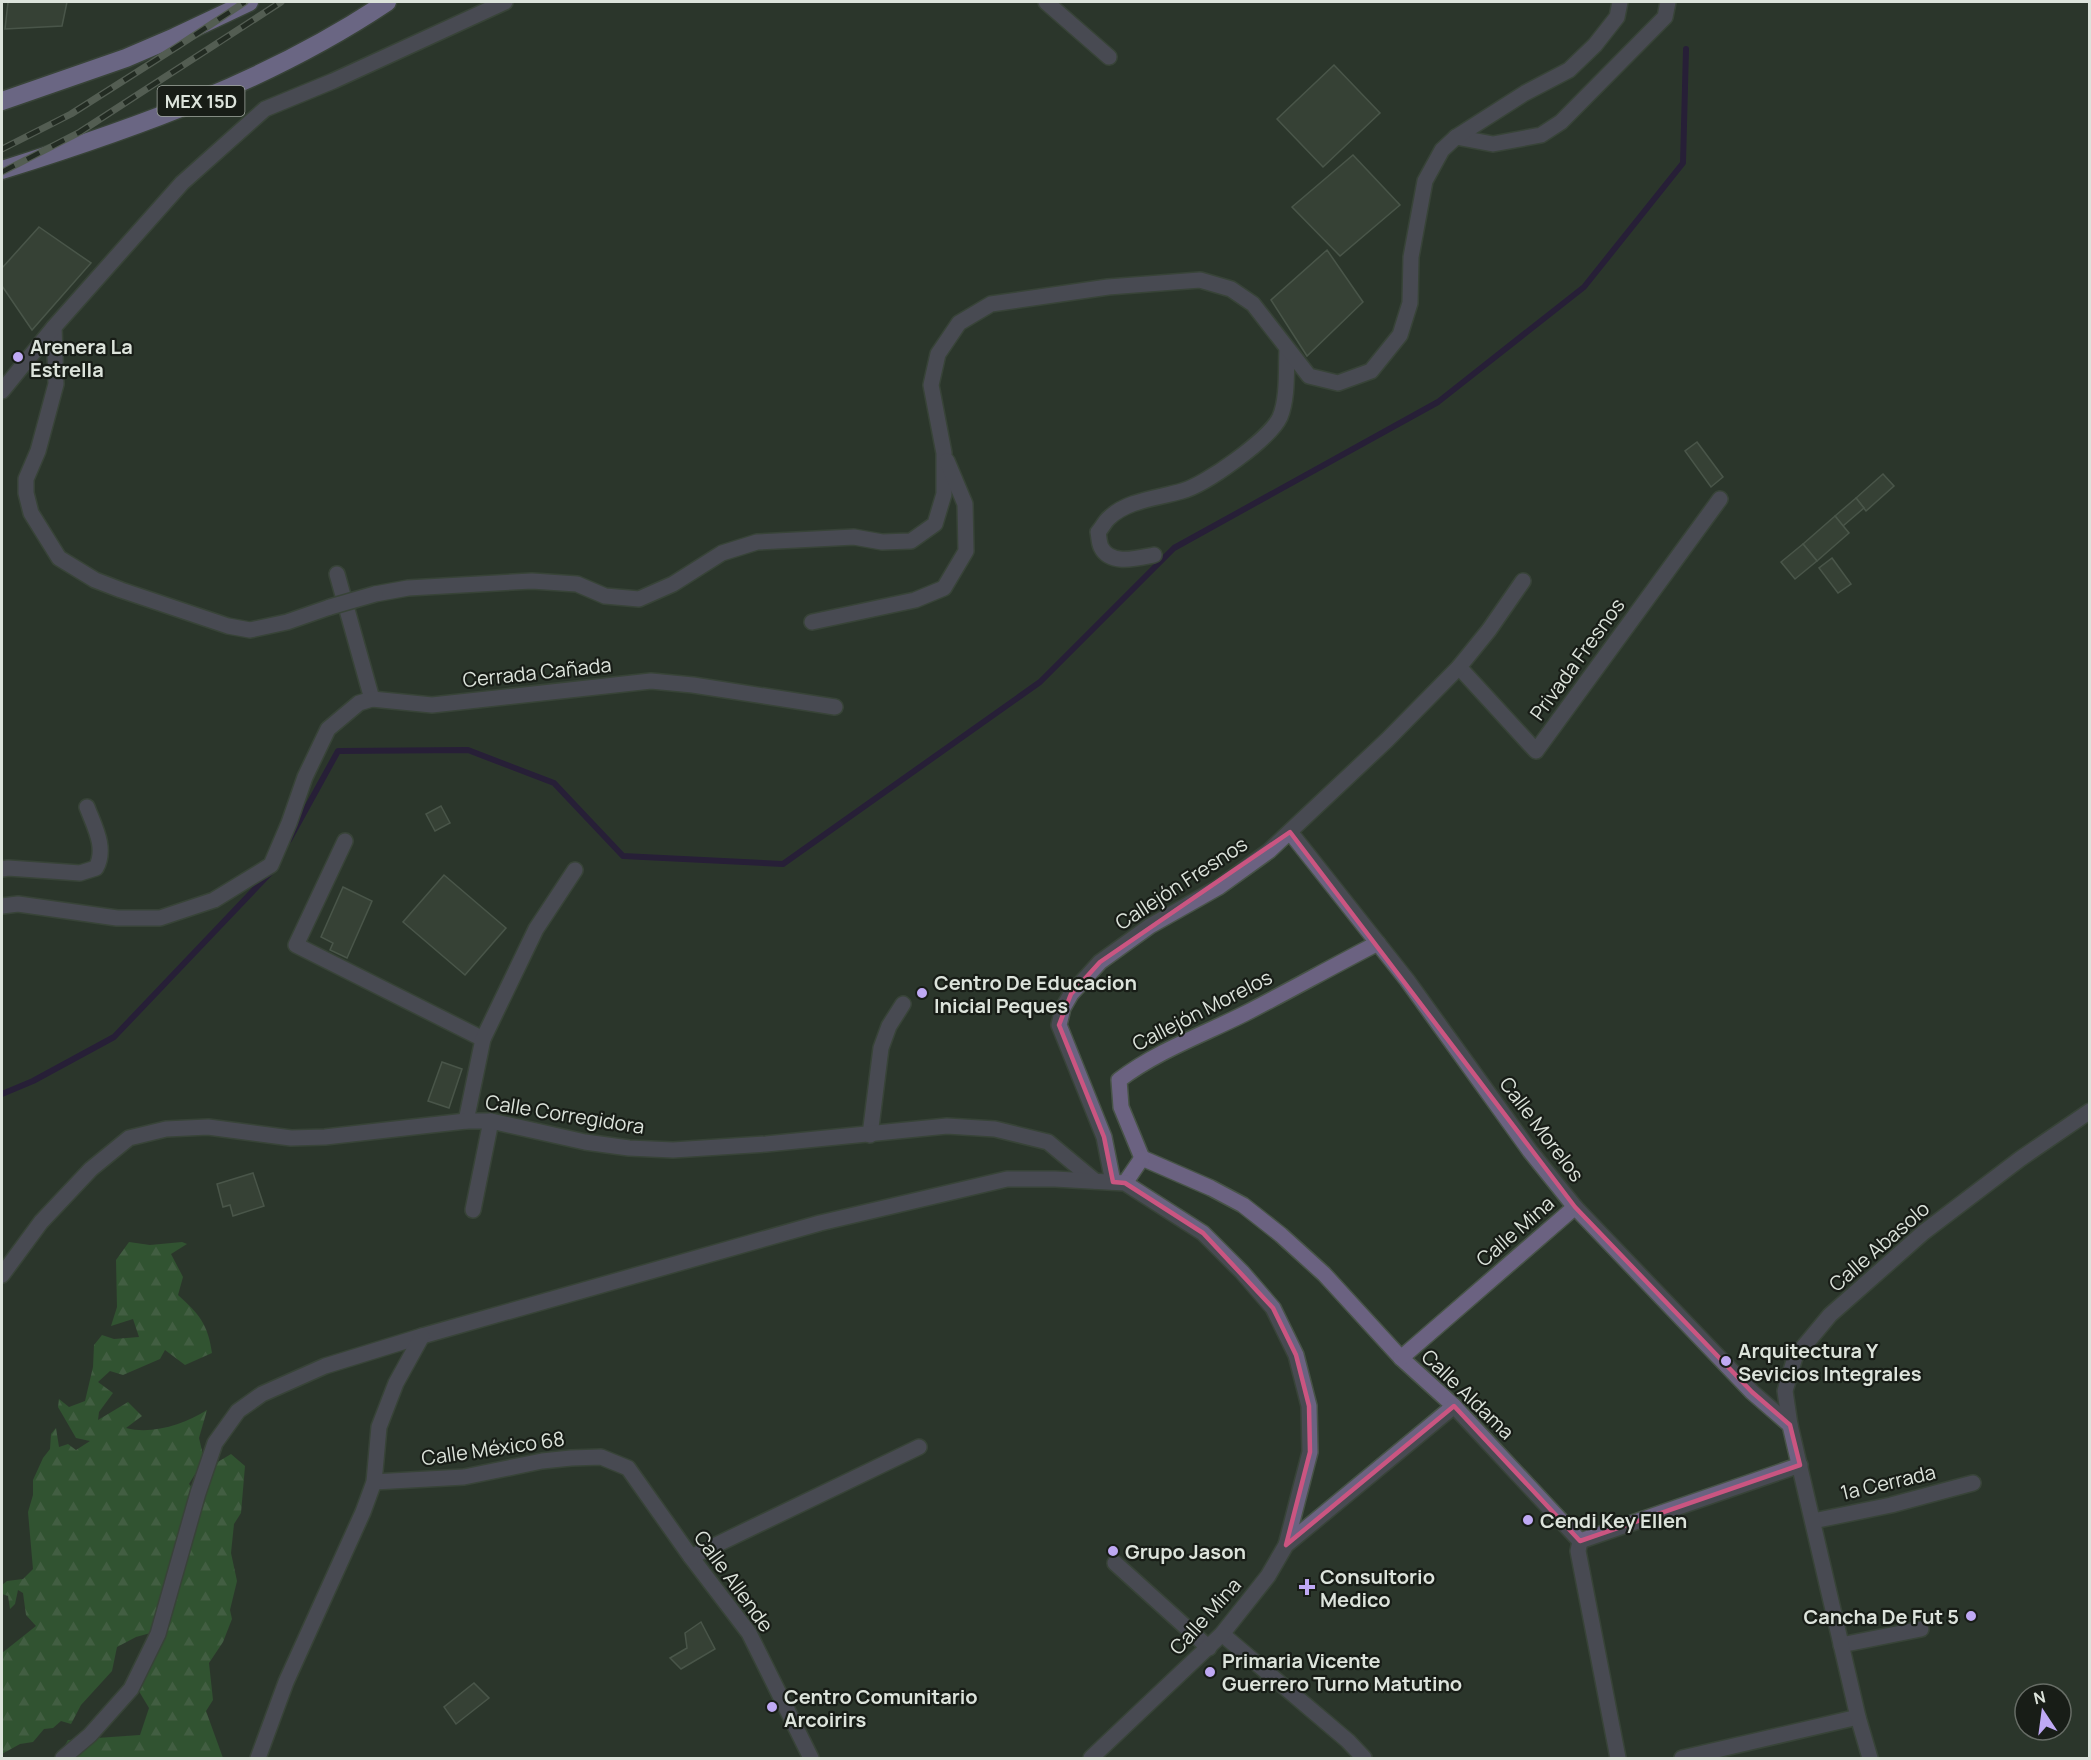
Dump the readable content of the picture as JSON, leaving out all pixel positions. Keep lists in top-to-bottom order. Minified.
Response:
{"streets":{"highway":["MEX 15D"],"street":["Privada Fresnos","Cerrada Cañada","Callejón Fresnos","Callejón Morelos","Calle Corregidora","Calle Morelos","Calle Mina","Calle Abasolo","Calle Aldama","Calle México 68","1a Cerrada","Calle Allende"]},"crossings":[["Privada Fresnos","Callejón Fresnos"],["Callejón Fresnos","Calle Morelos"],["Callejón Morelos","Calle Morelos"],["Callejón Morelos","Calle Aldama"],["Calle Morelos","Calle Mina"],["Calle Morelos","Calle Abasolo"],["Calle Mina","Calle Aldama"],["Calle Abasolo","1a Cerrada"],["Calle México 68","Calle Allende"]],"places":{"other":["Arenera La Estrella","Centro De Educacion Inicial Peques","Arquitectura Y Sevicios Integrales","Cendi Key Ellen","Grupo Jason","Cancha De Fut 5","Primaria Vicente Guerrero Turno Matutino","Centro Comunitario Arcoirirs"],"health":["Consultorio Medico"]},"north":"top"}
